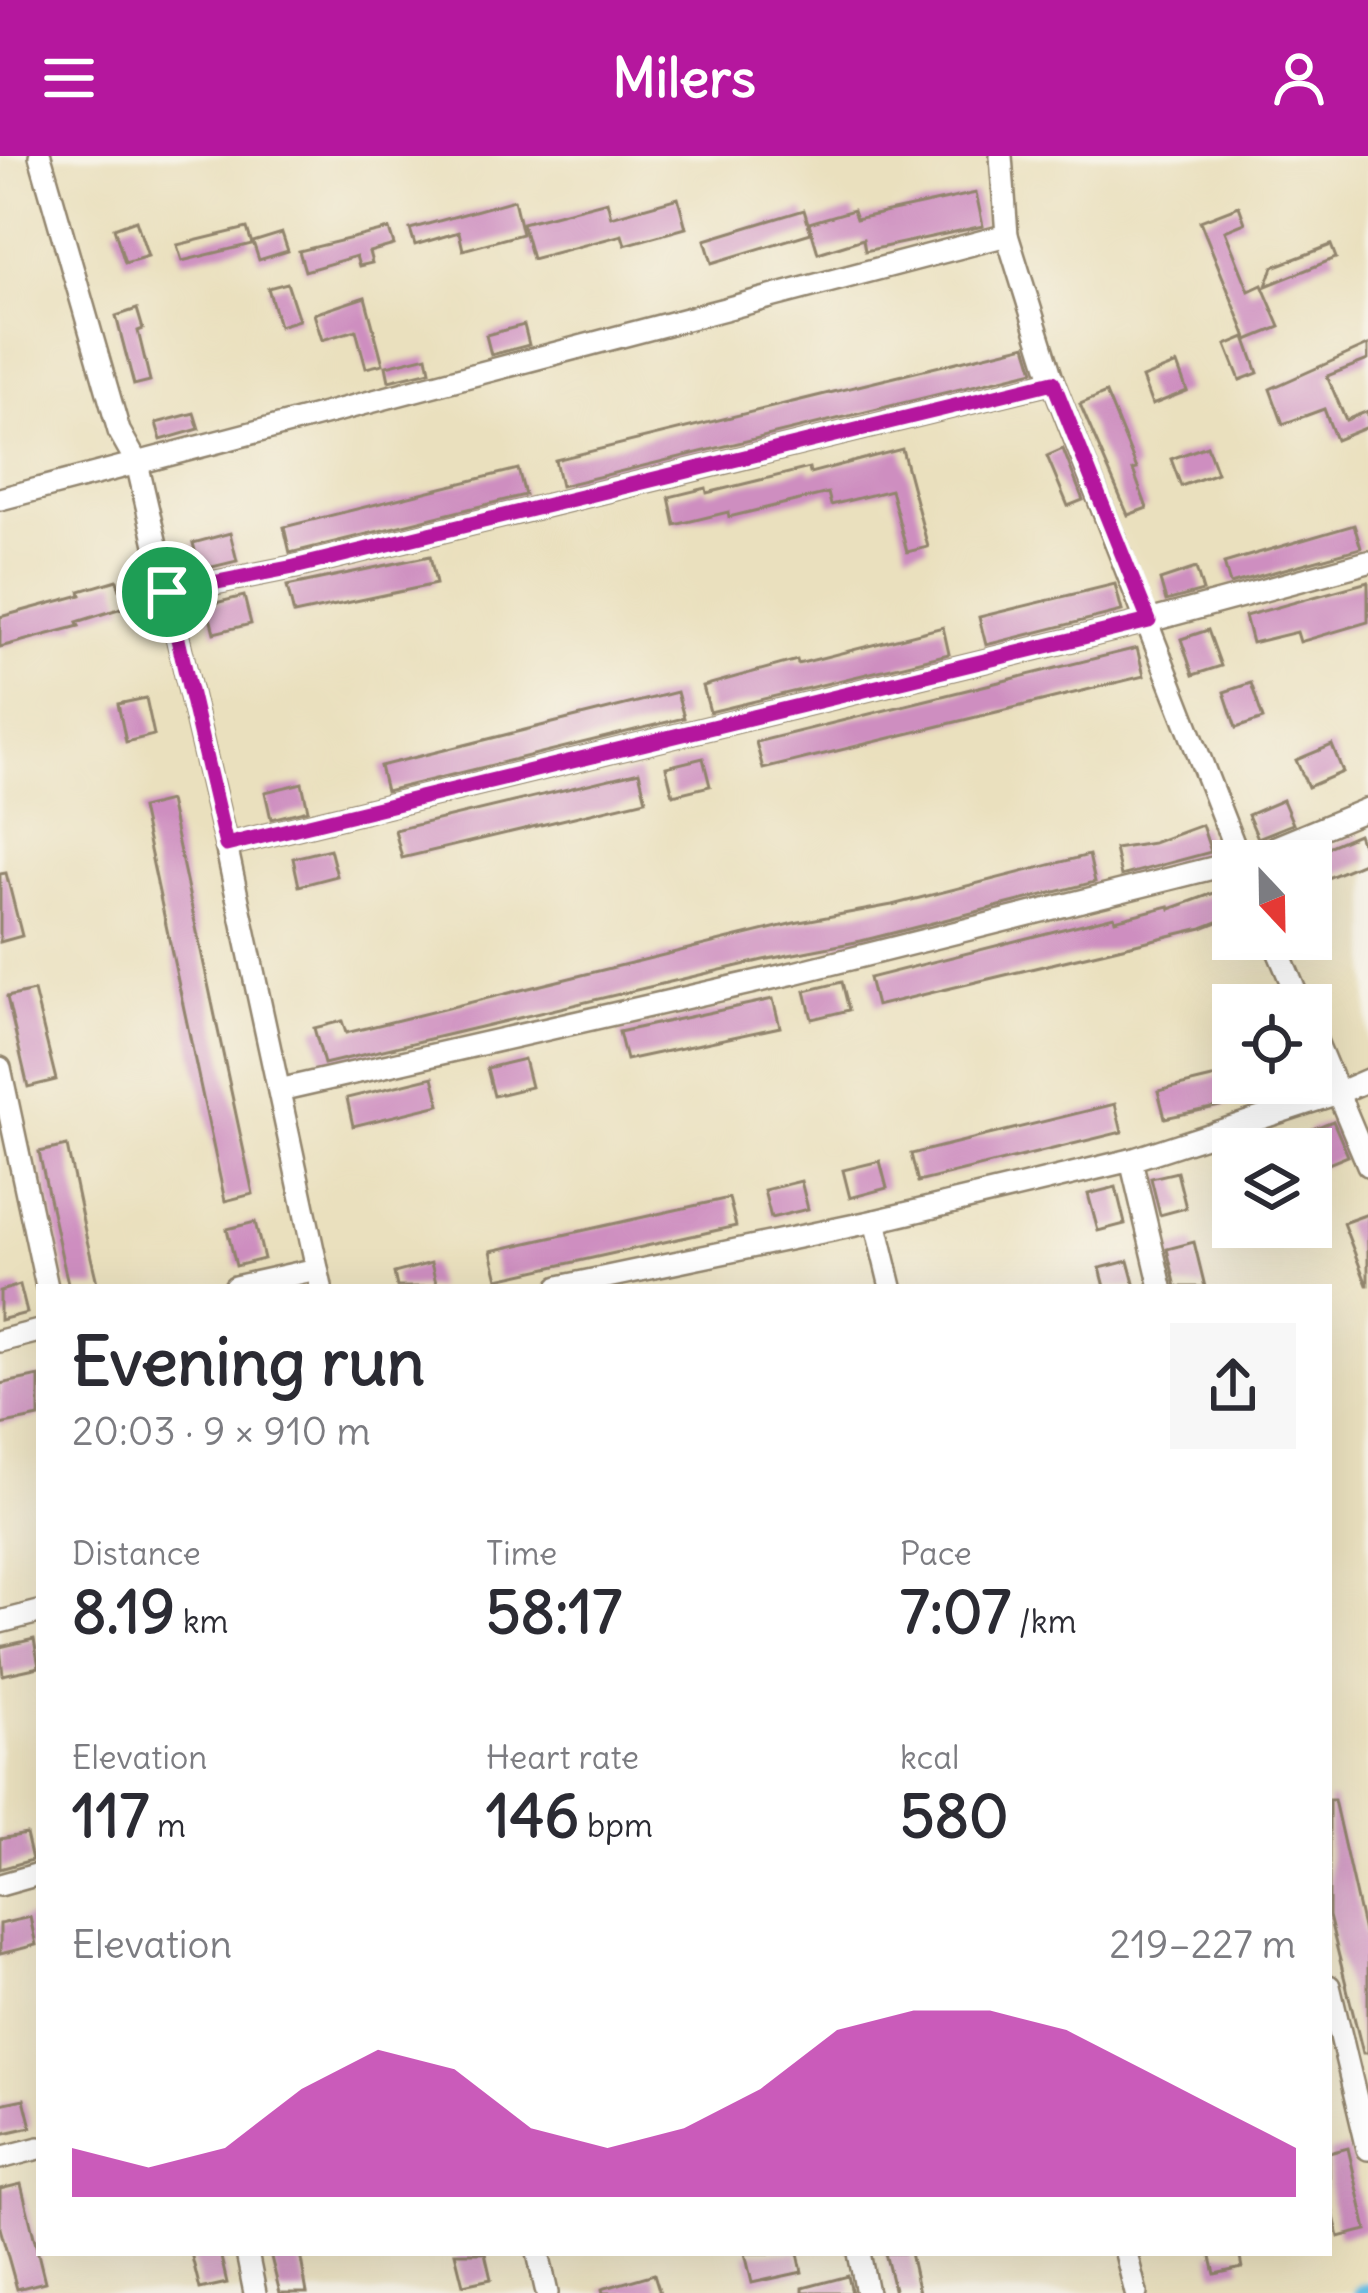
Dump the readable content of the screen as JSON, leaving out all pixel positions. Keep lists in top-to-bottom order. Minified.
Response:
{"north":"bottom","page":{"header":"Milers","heading":["Evening run","20:03 · 9 × 910 m"],"stats":[["Distance","8.19 km"],["Time","58:17"],["Pace","7:07 /km"],["Elevation","117 m"],["Heart rate","146 bpm"],["kcal","580"]],"chart":["Elevation","219–227 m"]}}
